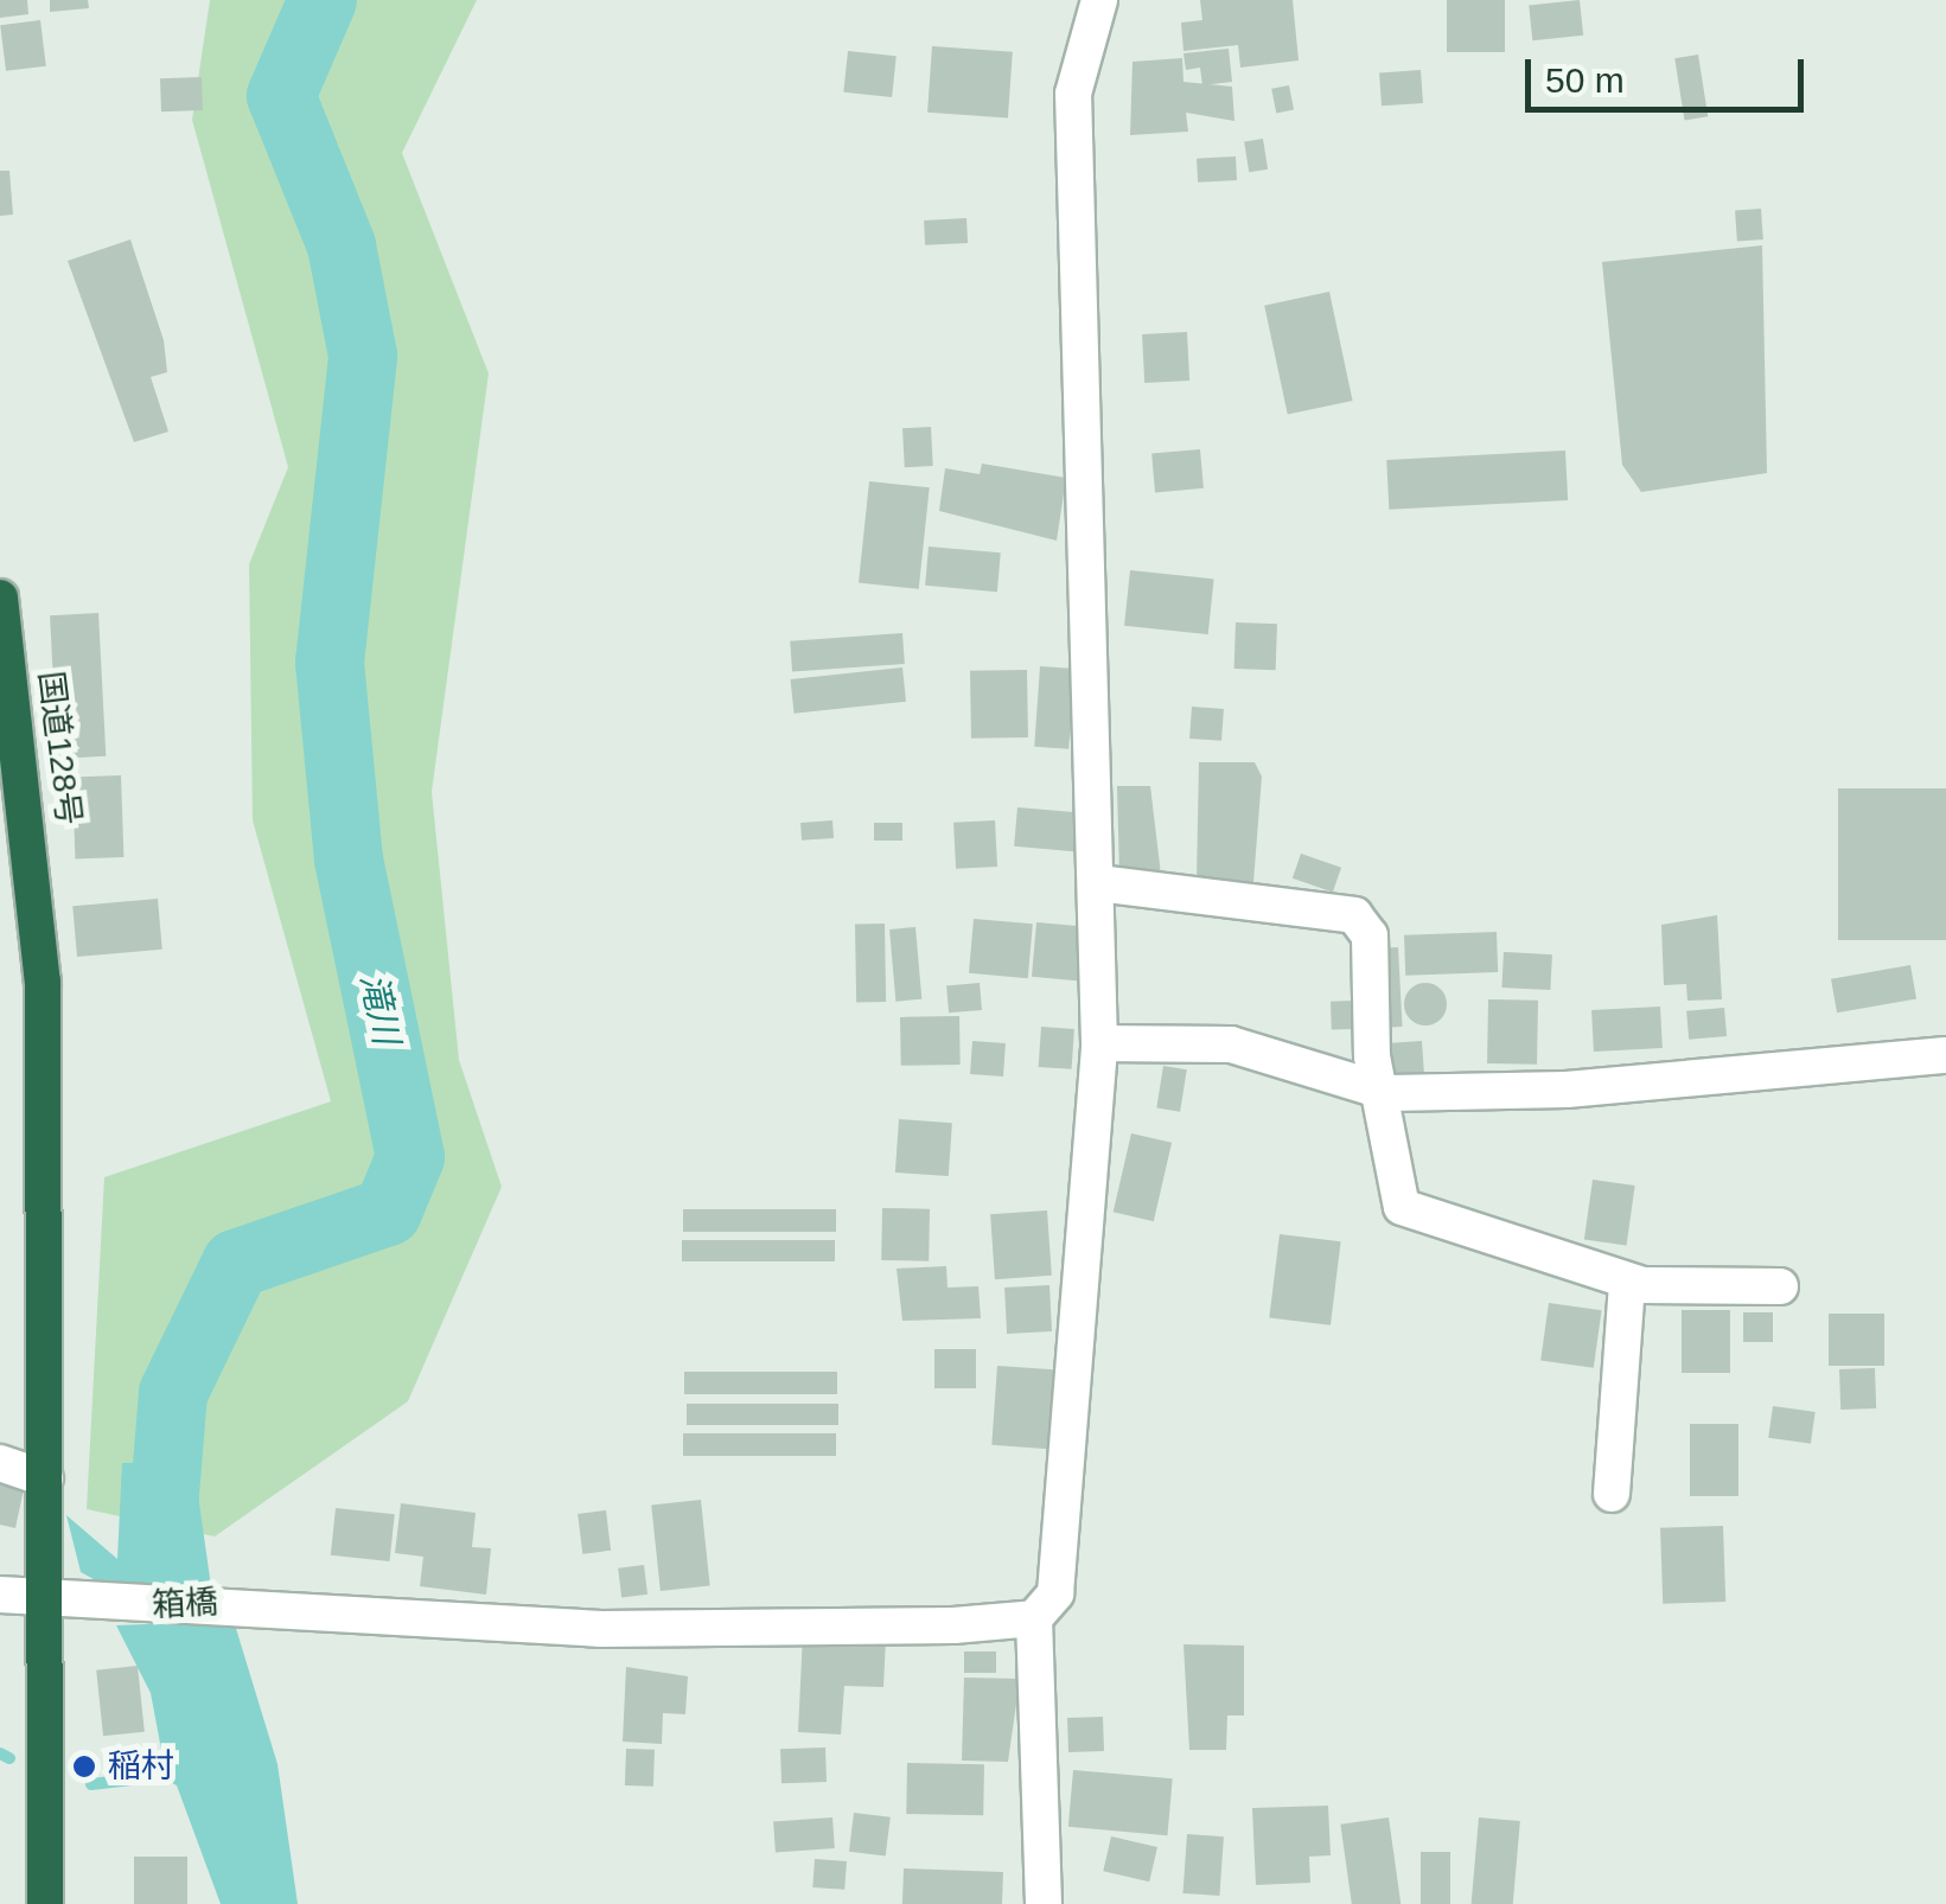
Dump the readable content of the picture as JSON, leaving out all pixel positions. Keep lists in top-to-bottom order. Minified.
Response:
{"streets":{"highway":["国道128号"],"street":["箱橋"]},"crossings":[["国道128号","箱橋"]],"water":["滝川"],"places":["稲村"],"scale_bar":"50 m"}
